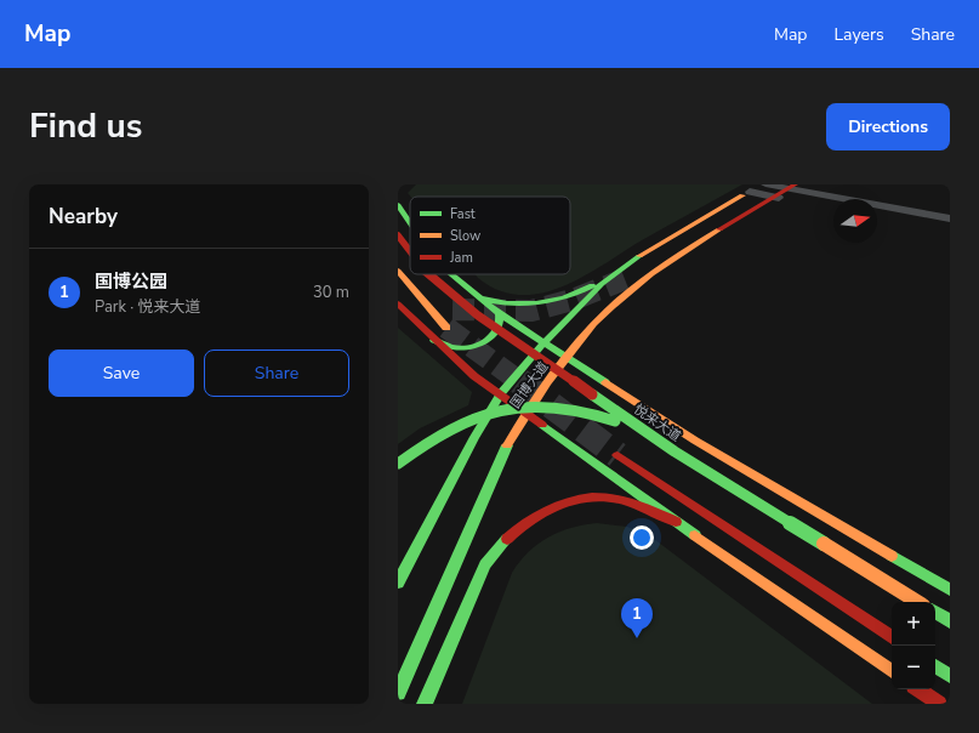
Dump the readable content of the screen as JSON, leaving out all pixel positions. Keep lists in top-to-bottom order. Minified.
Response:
{"streets":{"main road":["国博大道","悦来大道"]},"legend":["Fast","Slow","Jam"],"north":"right","page":{"header":"Map","nav":["Map","Layers","Share"],"title":"Find us","buttons":["Directions",["Save","Share"]],"heading":"Nearby","list":[{"mark":"1","name":"国博公园","note":"Park · 悦来大道","value":"30 m"}],"pins":"1","map_buttons":["+","−"]}}
